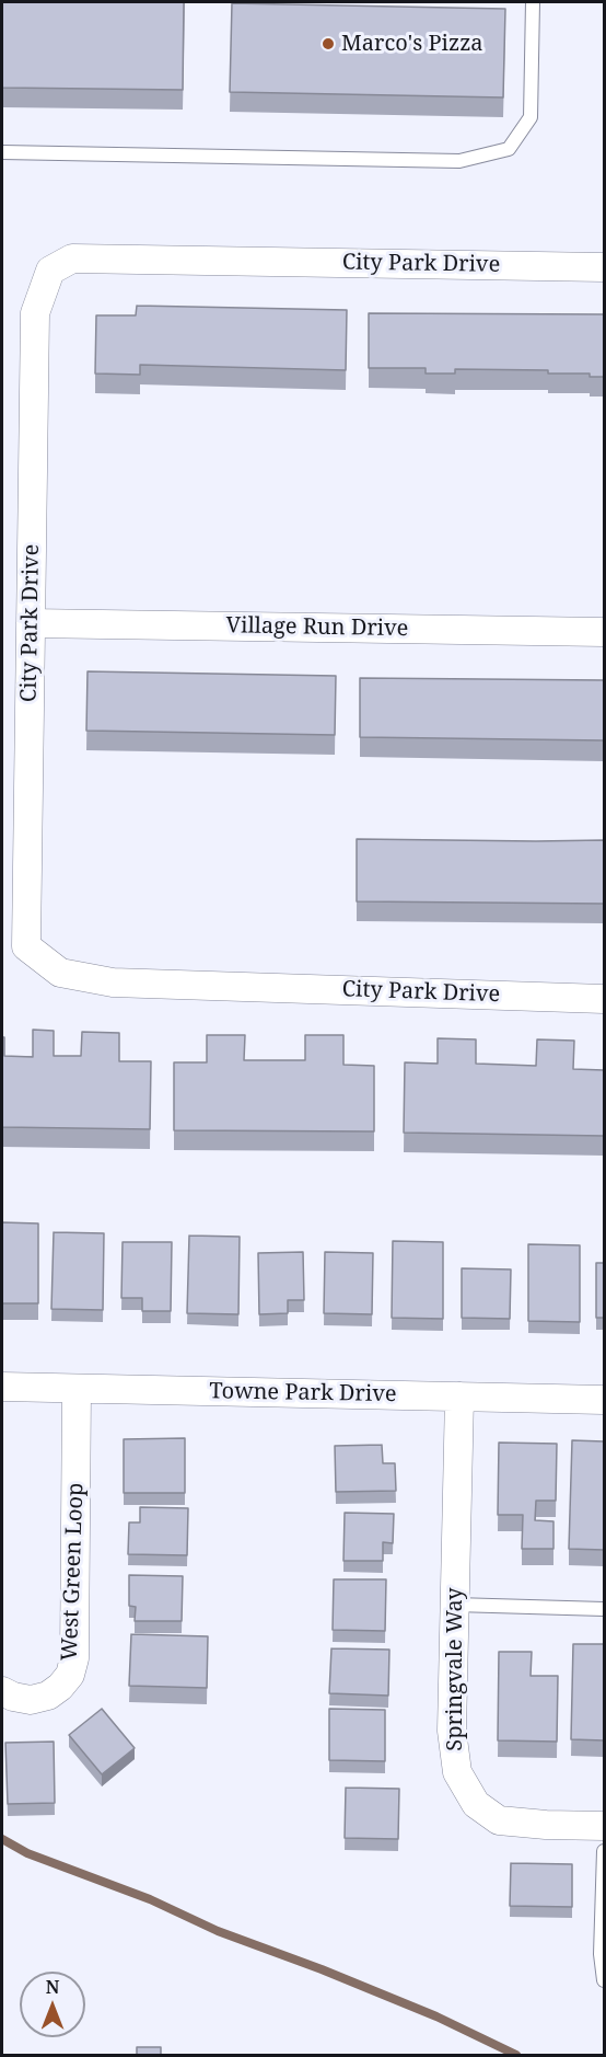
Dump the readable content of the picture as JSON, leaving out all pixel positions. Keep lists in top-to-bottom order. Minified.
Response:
{"streets":{"street":["City Park Drive","Village Run Drive","Towne Park Drive","West Green Loop","Springvale Way"]},"crossings":[["City Park Drive","Village Run Drive"],["Towne Park Drive","West Green Loop"],["Towne Park Drive","Springvale Way"]],"places":["Marco's Pizza"],"north":"top"}
